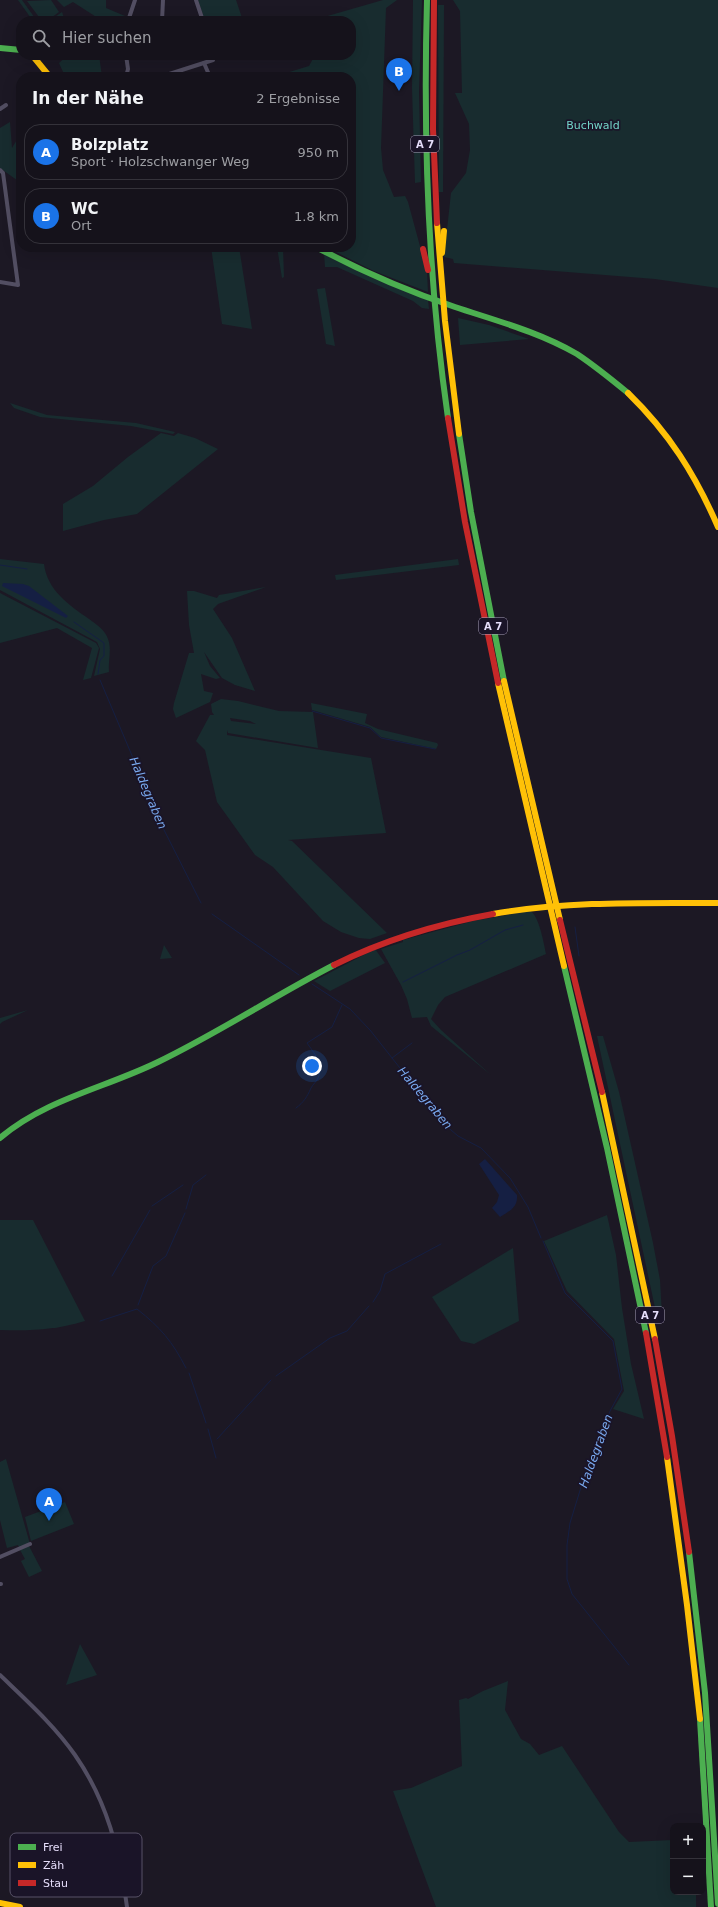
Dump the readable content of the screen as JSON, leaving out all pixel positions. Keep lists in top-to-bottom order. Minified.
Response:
{"streets":{"main road":["A 7"]},"water":["Haldegraben"],"parks":["Buchwald"],"legend":["Frei","Zäh","Stau"],"page":{"search":"Hier suchen","pins":["B","A"],"heading":["In der Nähe","2 Ergebnisse"],"list":[{"mark":"A","name":"Bolzplatz","note":"Sport · Holzschwanger Weg","value":"950 m"},{"mark":"B","name":"WC","note":"Ort","value":"1.8 km"}],"map_buttons":["+","−"]}}
